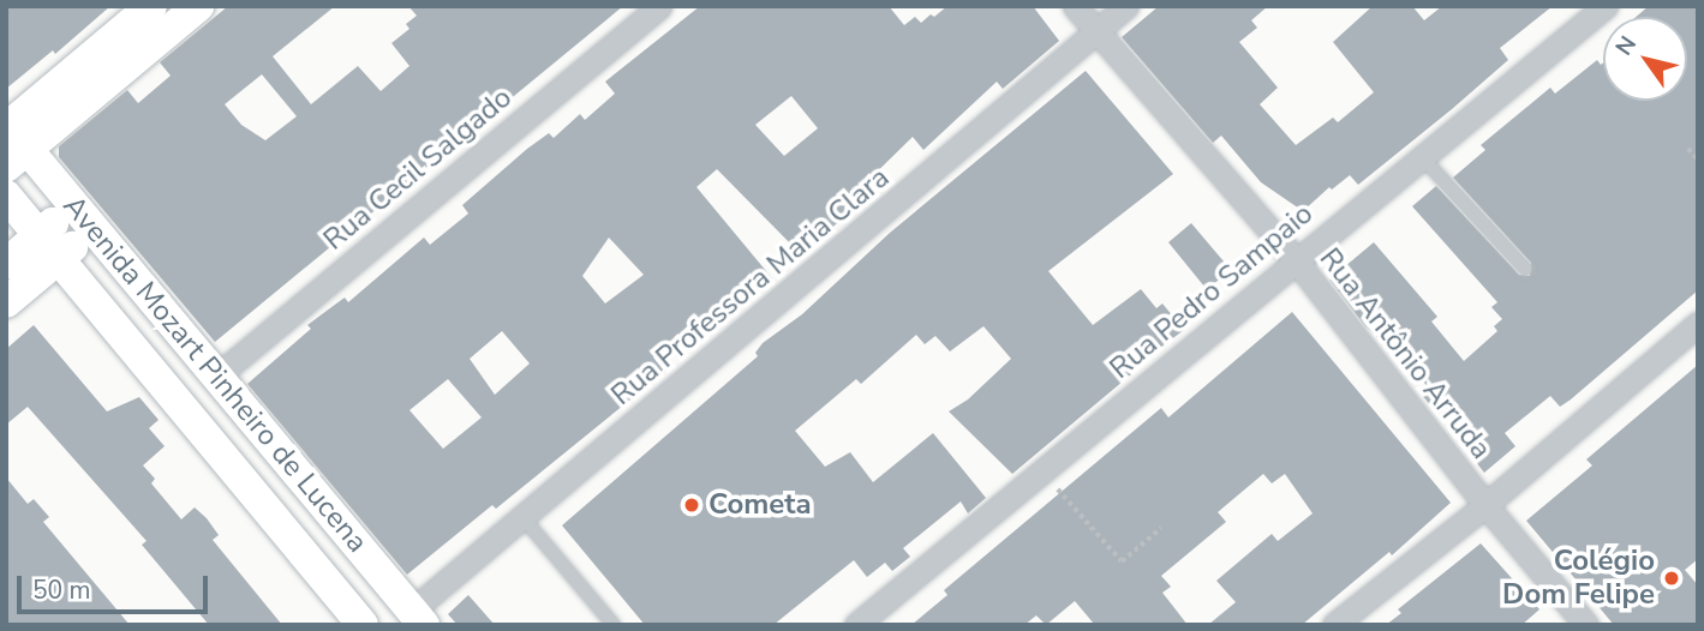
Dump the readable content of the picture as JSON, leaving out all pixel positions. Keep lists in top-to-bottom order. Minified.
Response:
{"streets":{"main road":["Avenida Mozart Pinheiro de Lucena"],"street":["Rua Cecil Salgado","Rua Professora Maria Clara","Rua Pedro Sampaio","Rua Antônio Arruda"]},"crossings":[["Rua Cecil Salgado","Avenida Mozart Pinheiro de Lucena"],["Rua Professora Maria Clara","Rua Antônio Arruda"],["Rua Professora Maria Clara","Avenida Mozart Pinheiro de Lucena"],["Rua Pedro Sampaio","Rua Antônio Arruda"]],"places":["Cometa","Colégio Dom Felipe"],"scale_bar":"50 m","north":"top left"}
